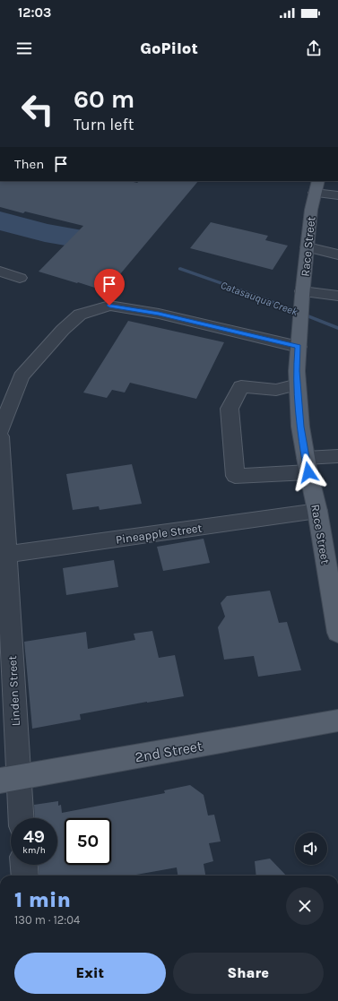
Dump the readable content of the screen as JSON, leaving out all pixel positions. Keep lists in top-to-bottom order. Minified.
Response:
{"streets":{"main road":["Race Street","2nd Street"],"street":["Pineapple Street","Linden Street"]},"crossings":[["Race Street","Pineapple Street"],["Pineapple Street","Linden Street"],["Linden Street","2nd Street"]],"water":["Catasauqua Creek"],"page":{"status":"12:03","header":"GoPilot","turn":["60 m","Turn left"],"then":"Then","speed":"49 km/h","limit":"50","heading":["1 min","130 m · 12:04"],"buttons":["Exit","Share"]}}
